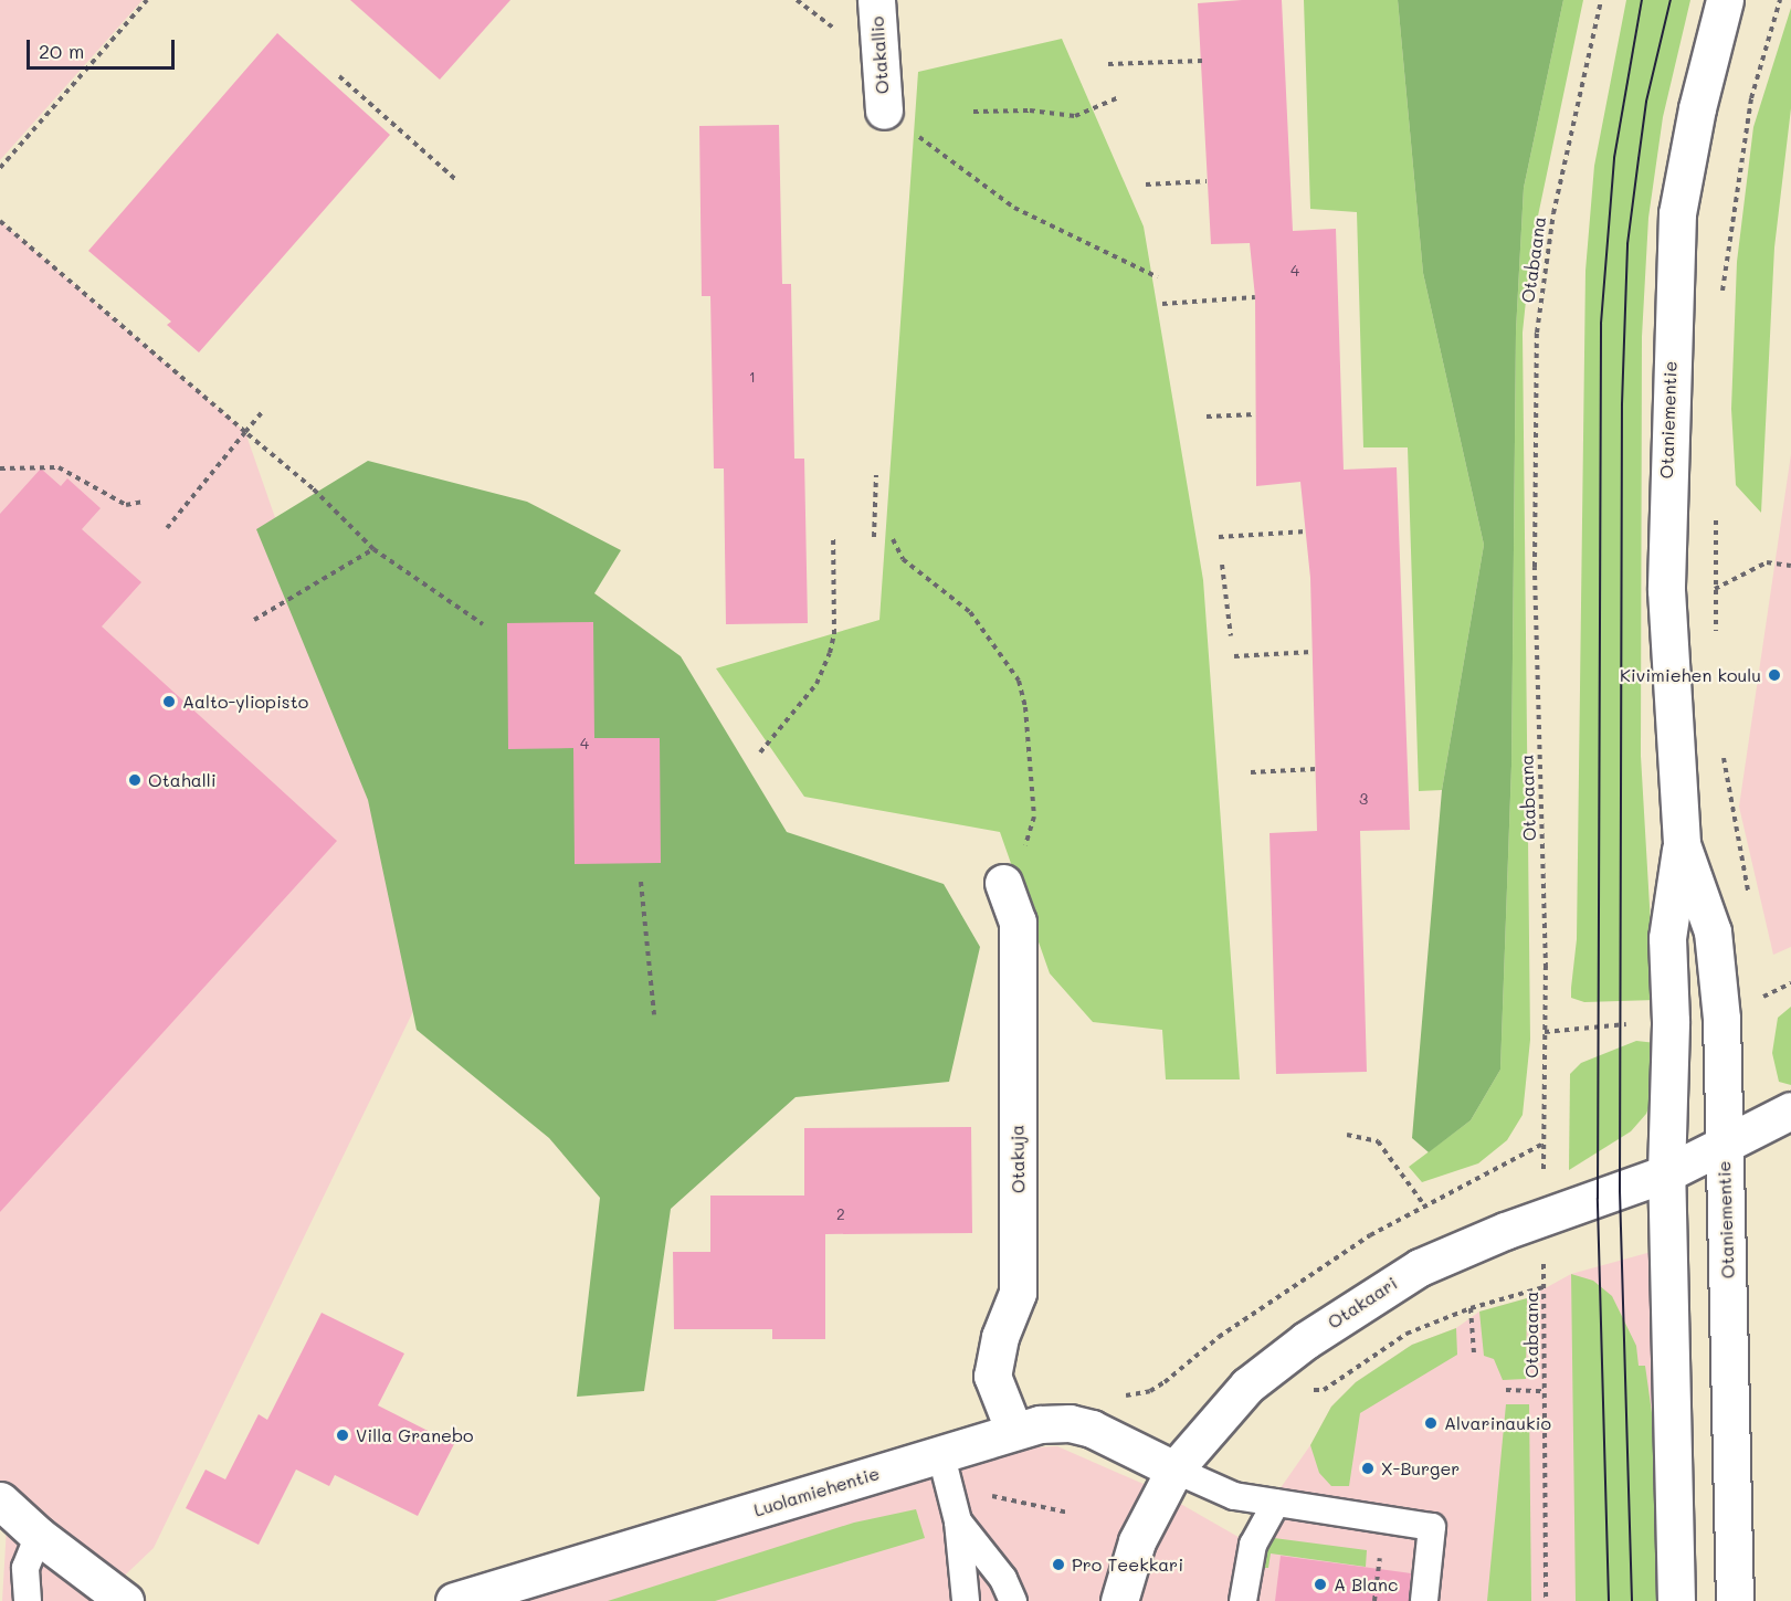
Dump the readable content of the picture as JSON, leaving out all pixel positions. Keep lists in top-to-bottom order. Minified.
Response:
{"streets":{"street":["Otakallio","Otaniementie","Otakuja","Otakaari","Luolamiehentie"],"path":["Otabaana"]},"crossings":[["Otabaana","Otakaari"],["Otaniementie","Otakaari"],["Otakuja","Luolamiehentie"],["Otakaari","Luolamiehentie"]],"places":["Kivimiehen koulu","Aalto-yliopisto","Otahalli","Alvarinaukio","Villa Granebo","X-Burger","Pro Teekkari","A Blanc"],"house_numbers":["4","1","4","3","2"],"scale_bar":"20 m"}
